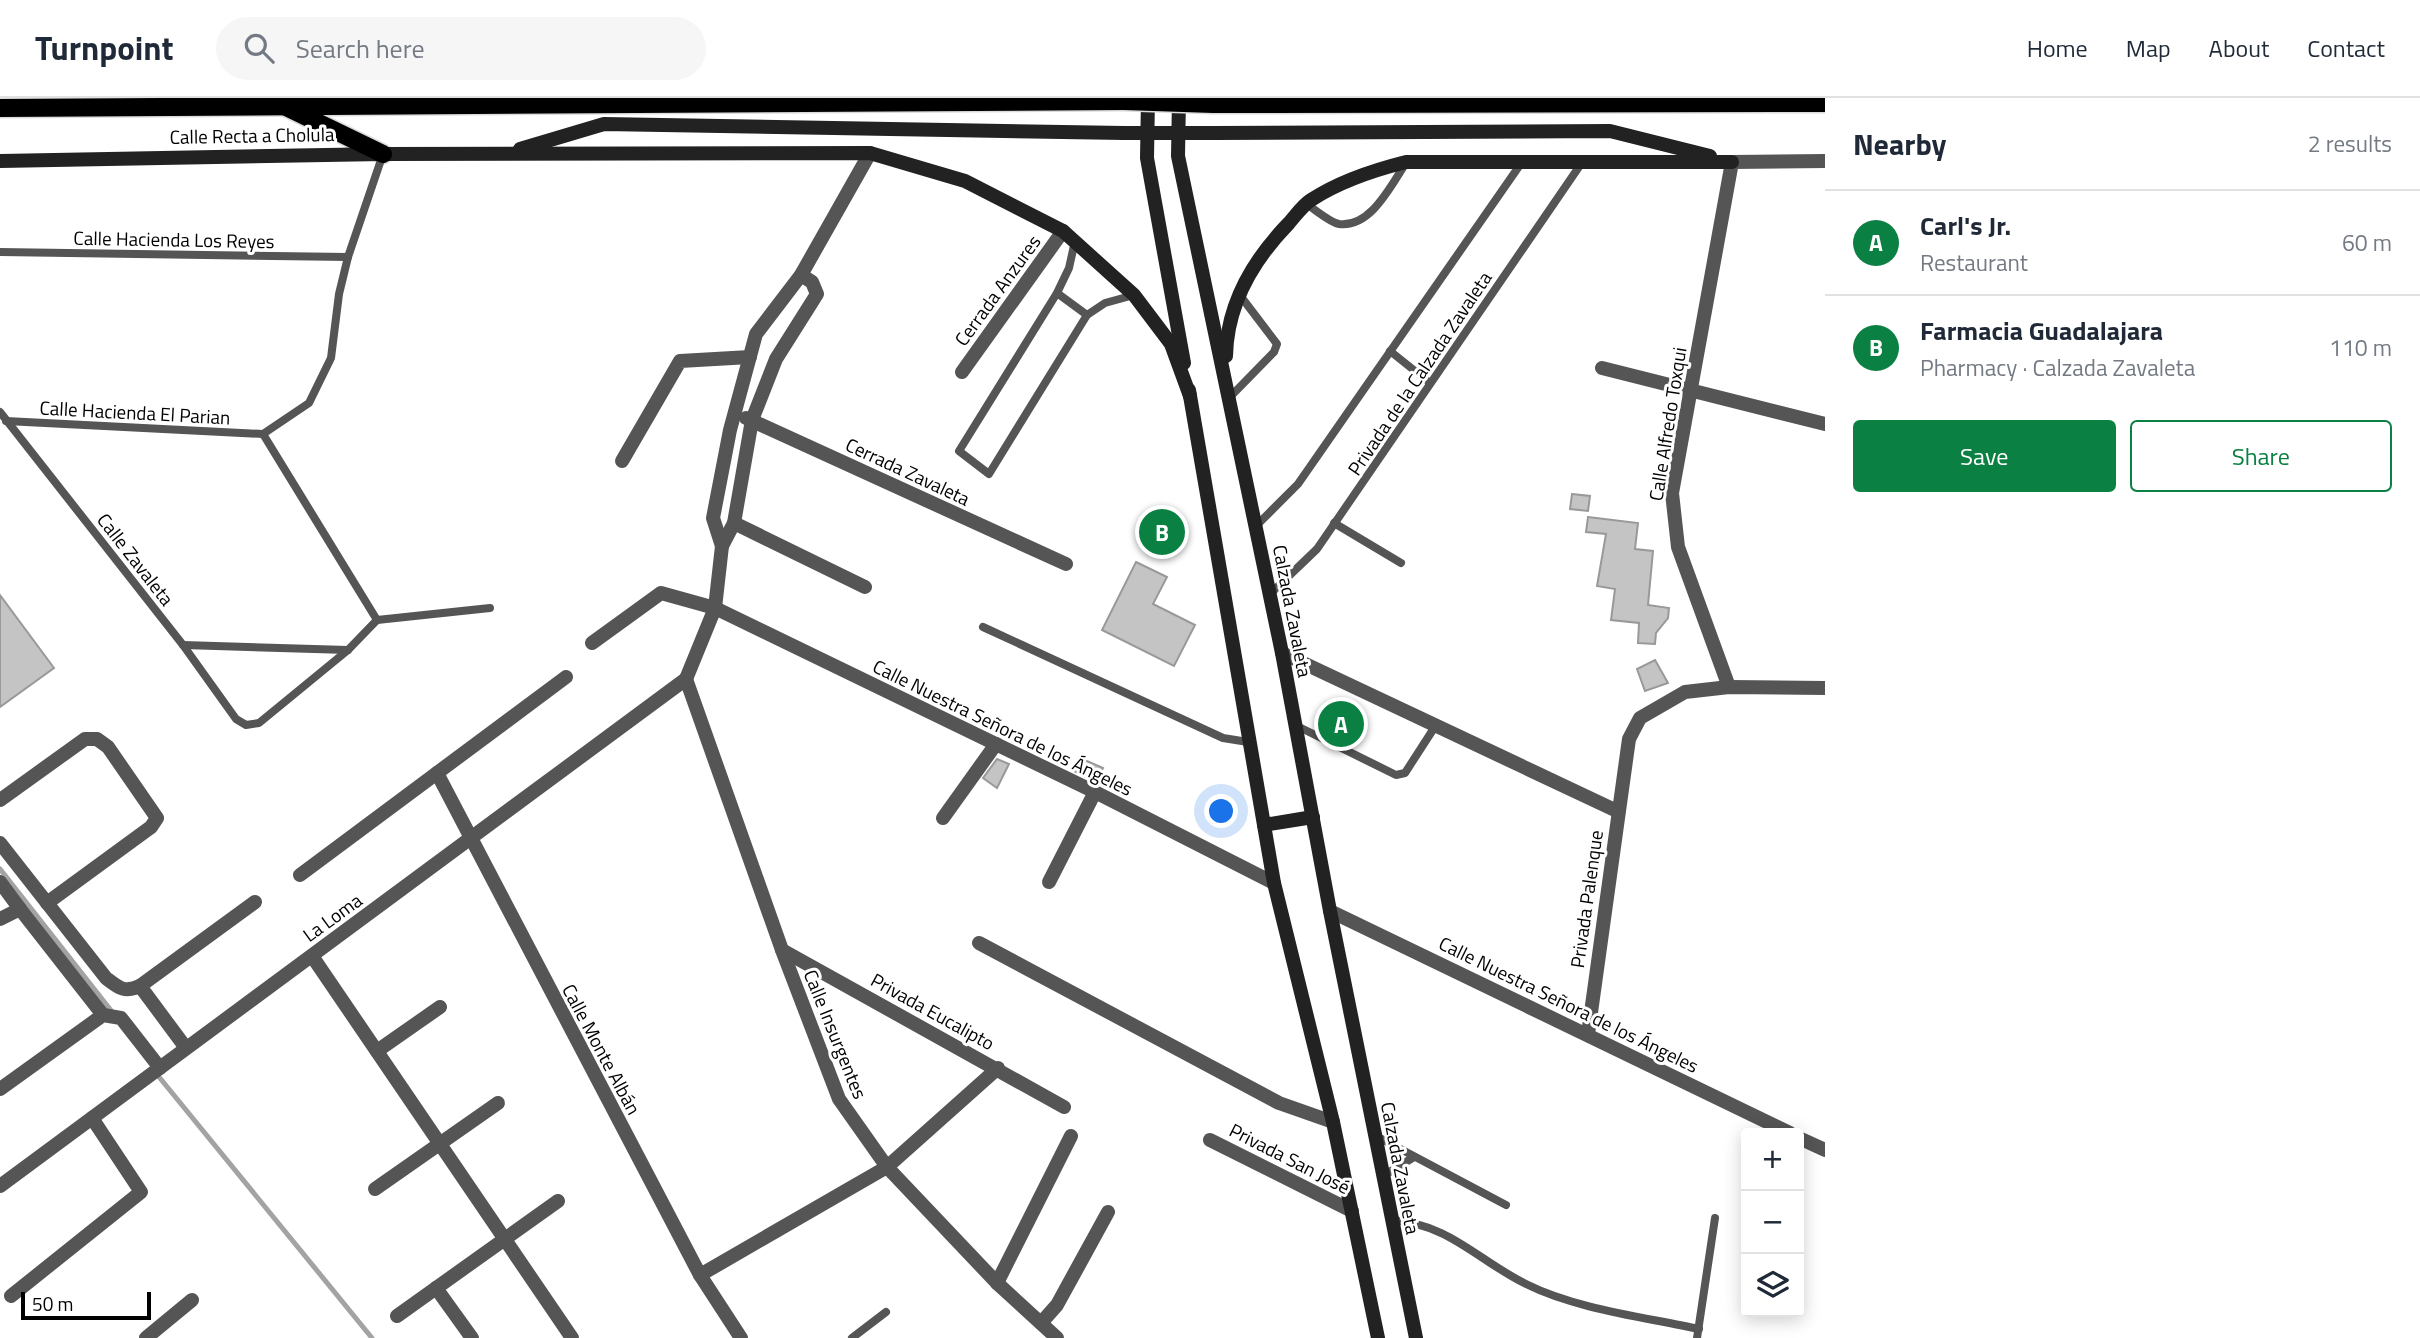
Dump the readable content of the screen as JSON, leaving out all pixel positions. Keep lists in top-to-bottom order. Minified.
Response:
{"streets":{"main road":["Calle Recta a Cholula","Calzada Zavaleta"],"street":["Cerrada Anzures","Calle Alfredo Toxqui","Cerrada Zavaleta","Calle Nuestra Señora de los Ángeles","Privada Palenque","La Loma","Privada Eucalipto","Calle Insurgentes","Calle Monte Albán","Privada San José"],"lane":["Calle Hacienda Los Reyes","Privada de la Calzada Zavaleta","Calle Hacienda El Parian","Calle Zavaleta"]},"crossings":[["Calle Recta a Cholula","Cerrada Anzures"],["Privada de la Calzada Zavaleta","Calzada Zavaleta"],["Calle Hacienda El Parian","Calle Zavaleta"],["Calle Alfredo Toxqui","Privada Palenque"],["Calzada Zavaleta","Calle Nuestra Señora de los Ángeles"],["Calle Nuestra Señora de los Ángeles","Privada Palenque"],["La Loma","Calle Insurgentes"],["La Loma","Calle Monte Albán"],["Privada Eucalipto","Calle Insurgentes"]],"scale_bar":"50 m","page":{"header":"Turnpoint","search":"Search here","nav":["Home","Map","About","Contact"],"heading":["Nearby","2 results"],"list":[{"mark":"A","name":"Carl's Jr.","note":"Restaurant","value":"60 m"},{"mark":"B","name":"Farmacia Guadalajara","note":"Pharmacy · Calzada Zavaleta","value":"110 m"}],"buttons":["Save","Share"],"pins":["B","A"],"map_buttons":["+","−"],"scale":"50 m"}}
